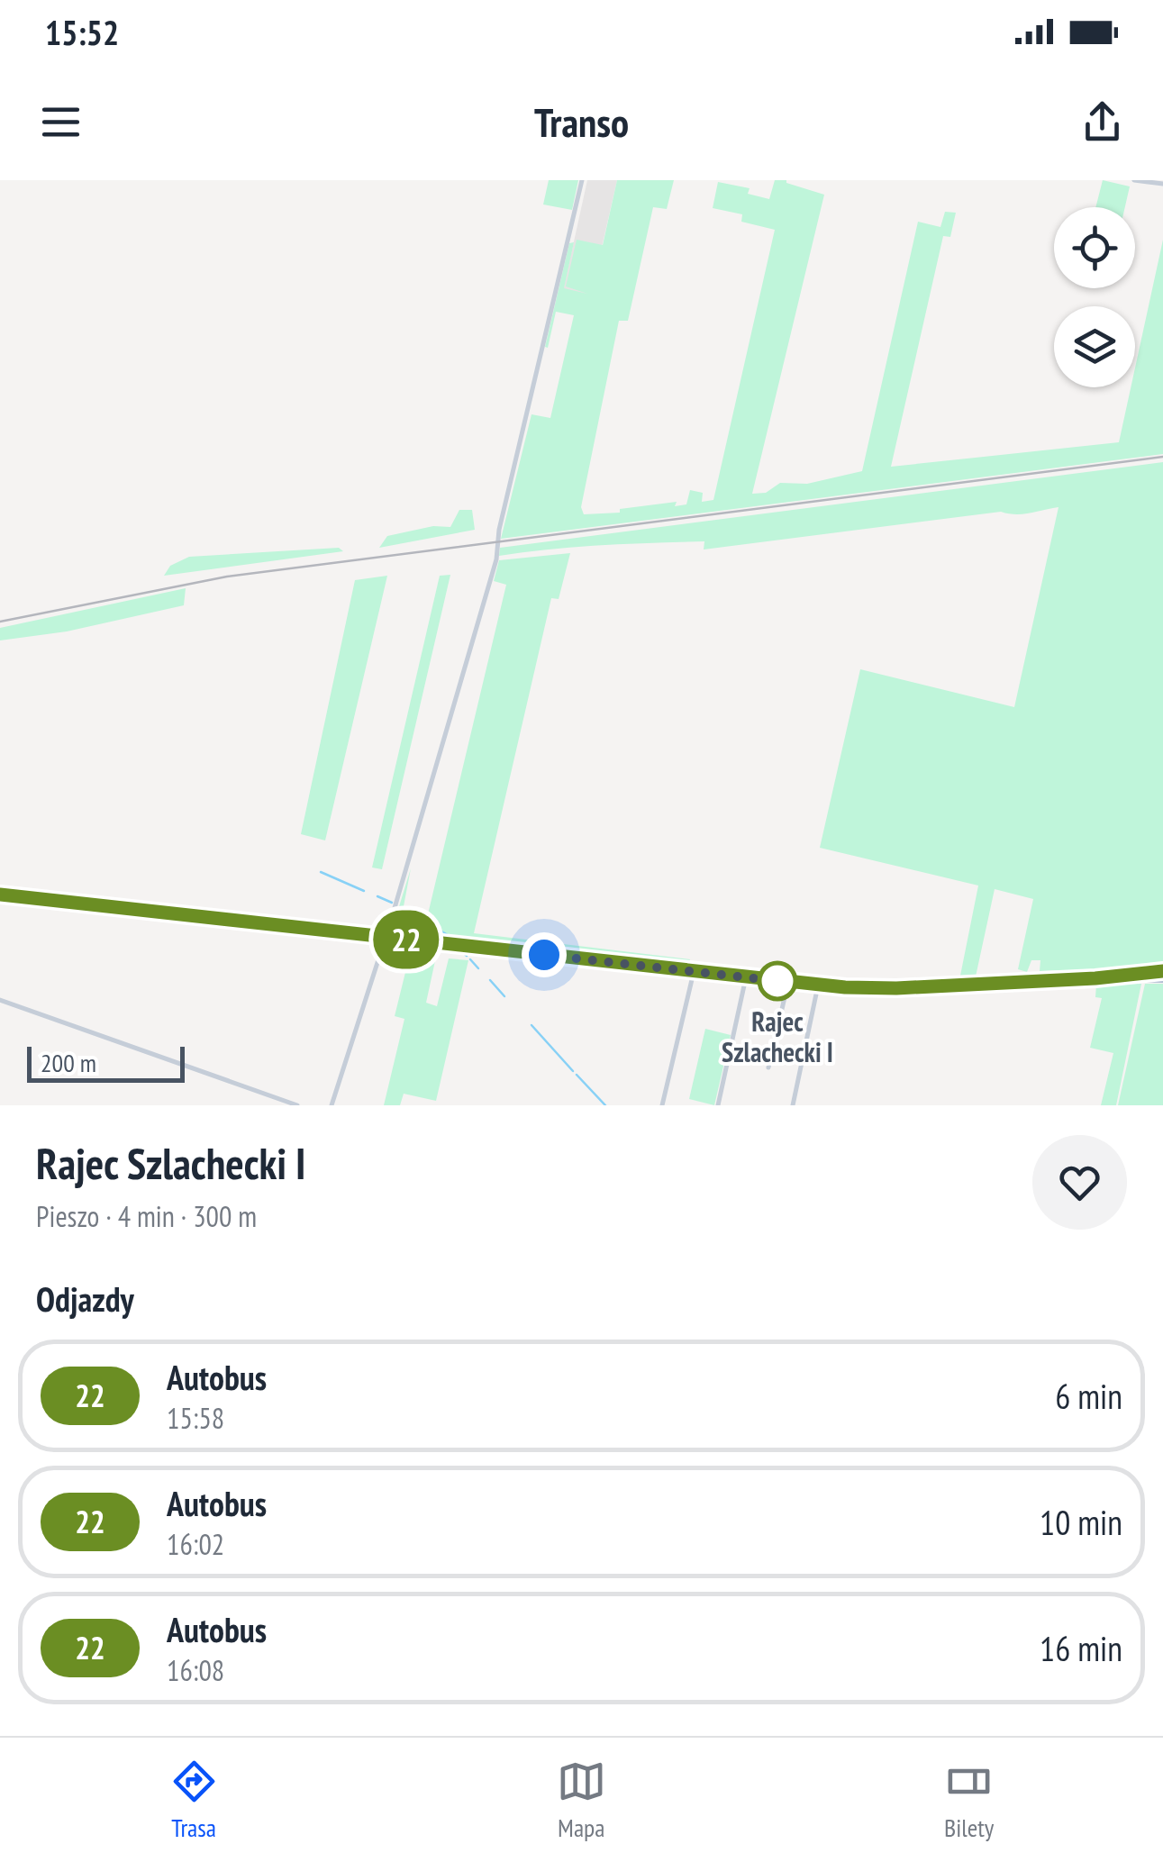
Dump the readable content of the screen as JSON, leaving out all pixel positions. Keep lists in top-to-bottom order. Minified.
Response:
{"places":["Rajec Szlachecki I"],"lines":["bus line 22"],"scale_bar":"200 m","page":{"status":"15:52","header":"Transo","on_map":"22","scale":"200 m","heading":[["Rajec Szlachecki I","Pieszo · 4 min · 300 m"],"Odjazdy"],"list":[{"mark":"22","name":"Autobus","note":"15:58","value":"6 min"},{"mark":"22","name":"Autobus","note":"16:02","value":"10 min"},{"mark":"22","name":"Autobus","note":"16:08","value":"16 min"}],"tabs":["Trasa","Mapa","Bilety"]}}
